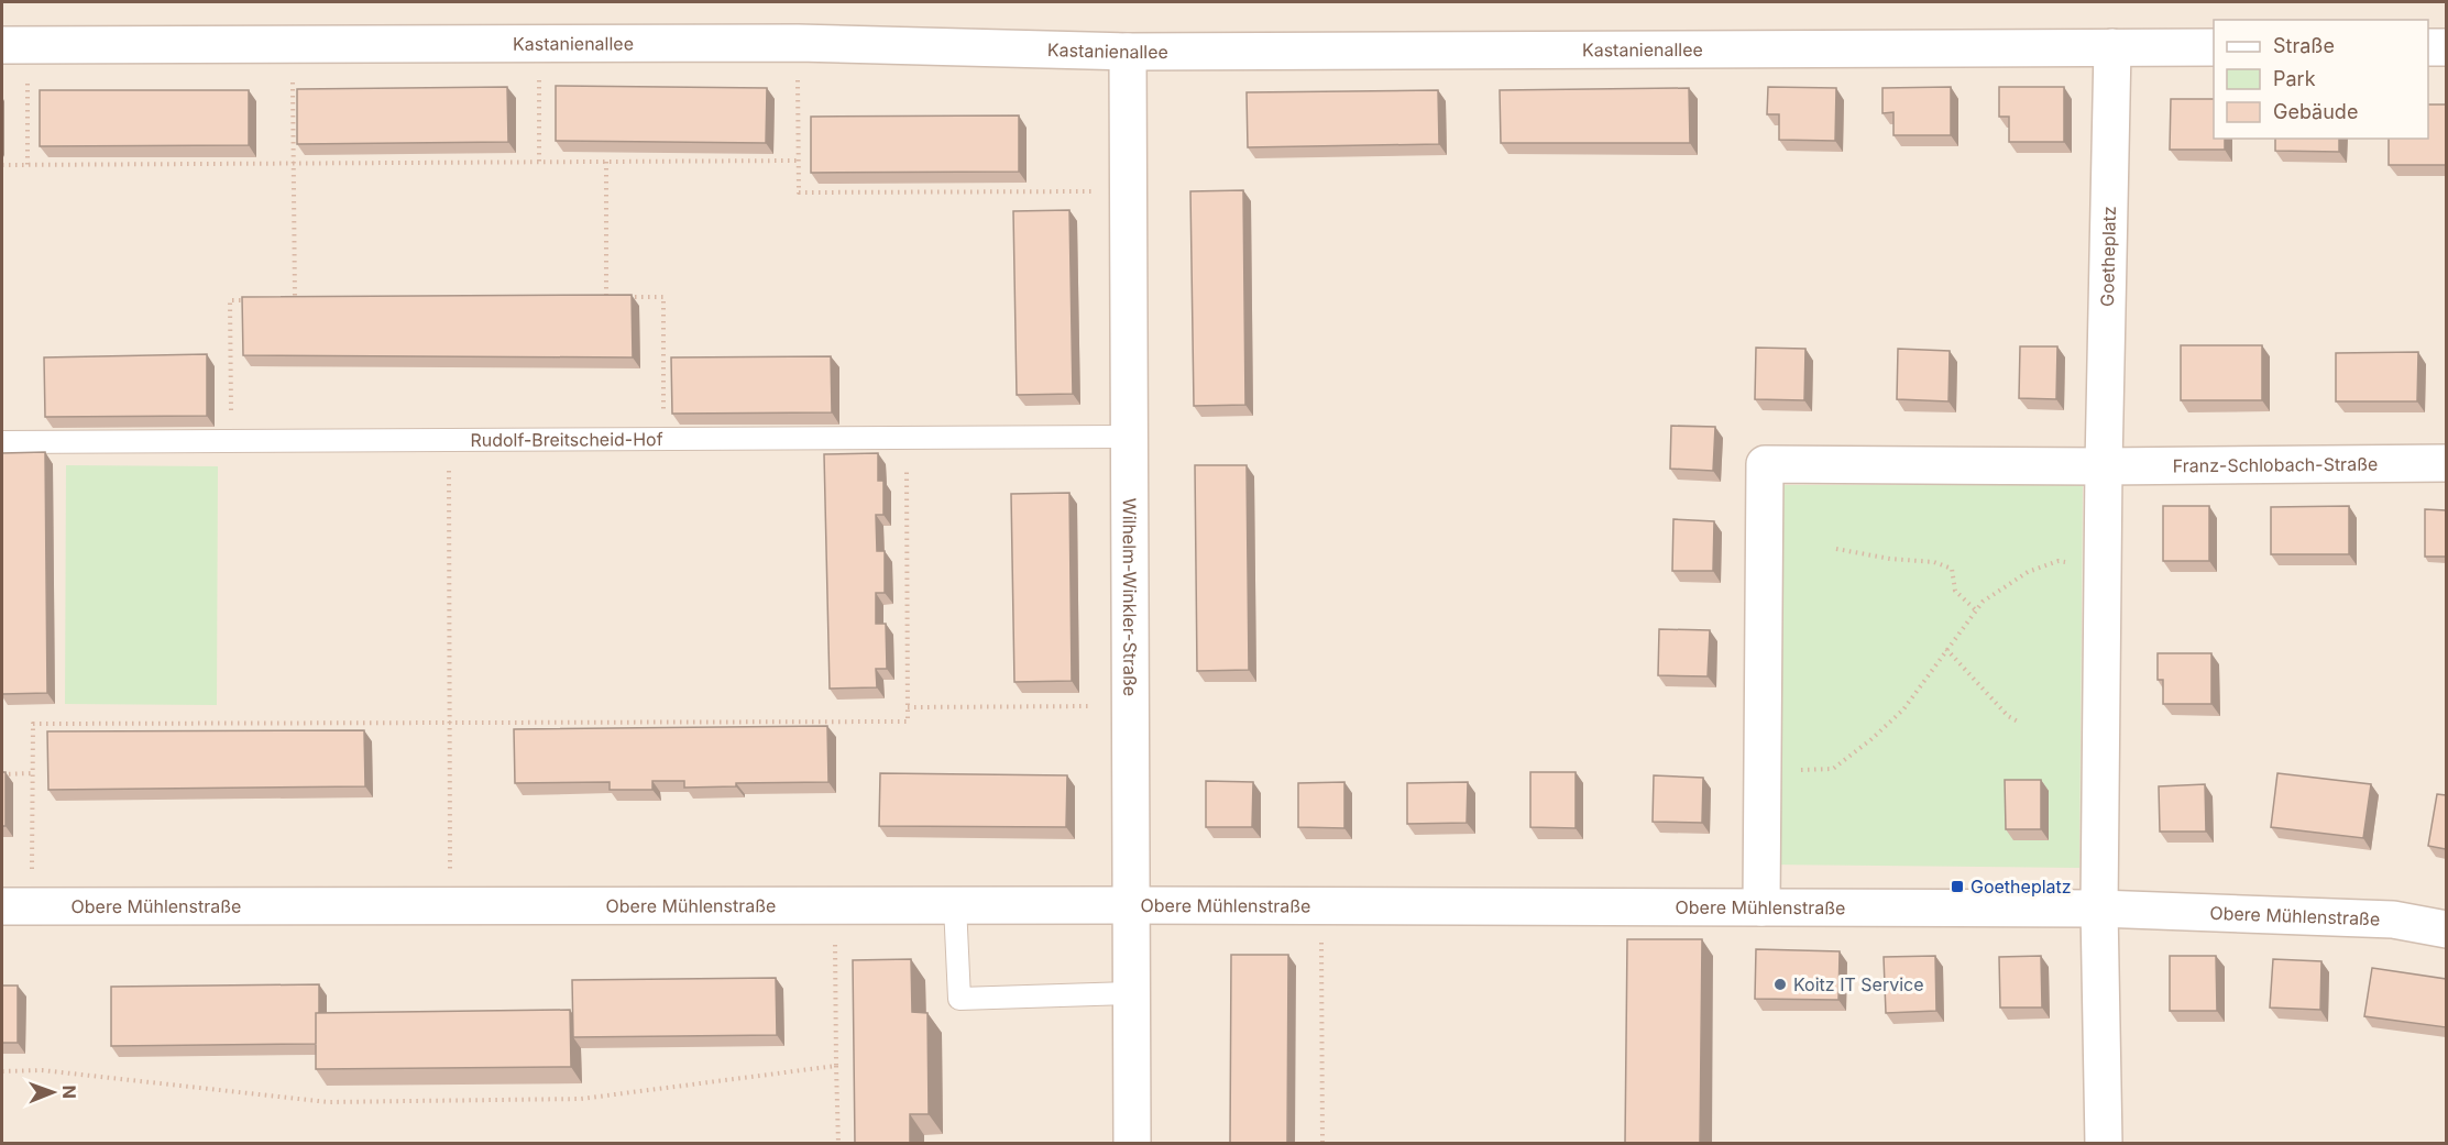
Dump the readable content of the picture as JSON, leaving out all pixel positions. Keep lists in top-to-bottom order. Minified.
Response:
{"streets":{"street":["Kastanienallee","Goetheplatz","Franz-Schlobach-Straße","Wilhelm-Winkler-Straße","Obere Mühlenstraße"],"lane":["Rudolf-Breitscheid-Hof"]},"crossings":[["Kastanienallee","Goetheplatz"],["Kastanienallee","Wilhelm-Winkler-Straße"],["Goetheplatz","Franz-Schlobach-Straße"],["Goetheplatz","Obere Mühlenstraße"],["Rudolf-Breitscheid-Hof","Wilhelm-Winkler-Straße"],["Wilhelm-Winkler-Straße","Obere Mühlenstraße"]],"places":{"transit":["Goetheplatz"],"other":["Koitz IT Service"]},"legend":["Straße","Park","Gebäude"],"north":"right"}
